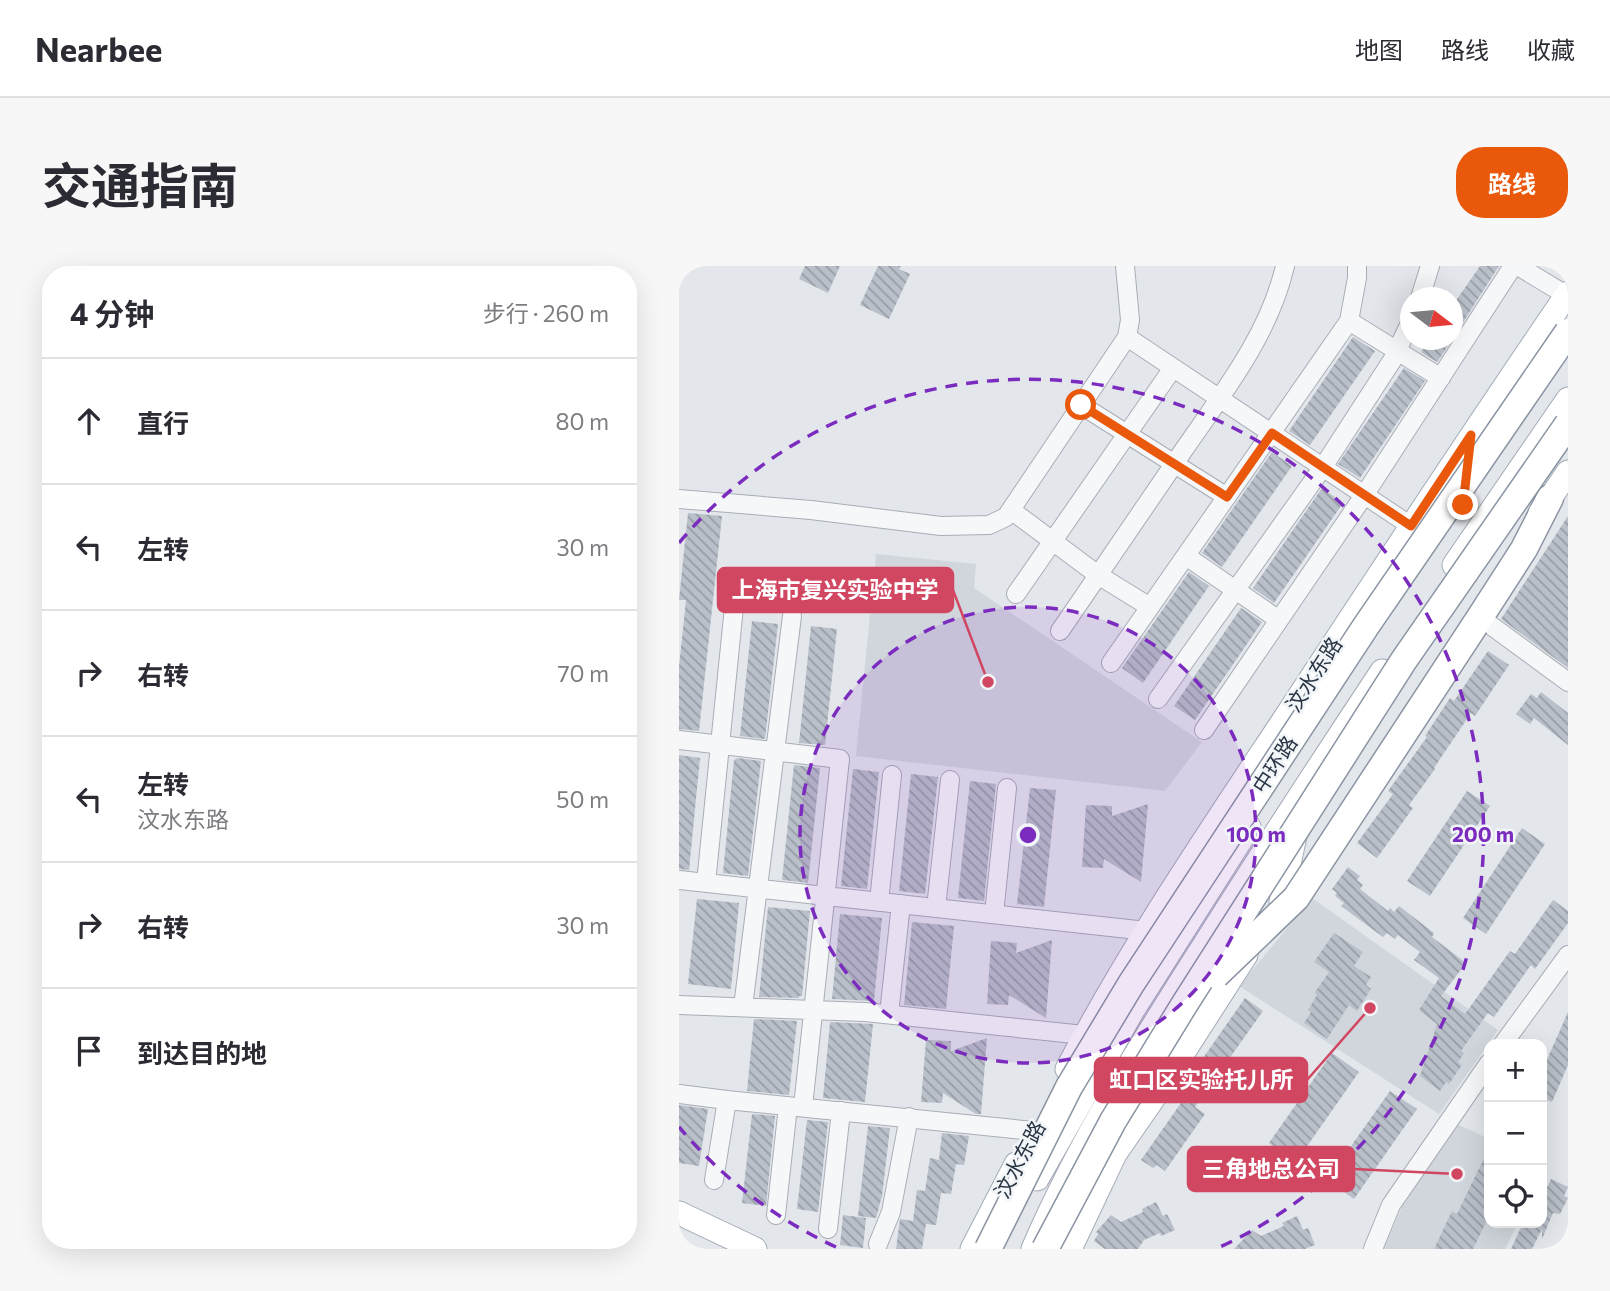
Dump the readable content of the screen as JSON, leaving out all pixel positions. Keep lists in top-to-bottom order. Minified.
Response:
{"streets":{"highway":["中环路"],"main road":["汶水东路"]},"places":["上海市复兴实验中学","虹口区实验托儿所","三角地总公司"],"north":"right","page":{"header":"Nearbee","nav":["地图","路线","收藏"],"title":"交通指南","buttons":"路线","heading":["4 分钟","步行 · 260 m"],"list":[["直行","80 m"],["左转","30 m"],["右转","70 m"],["左转","汶水东路","50 m"],["右转","30 m"],"到达目的地"],"map_buttons":["+","−"]},"rings":["100 m","200 m"]}
